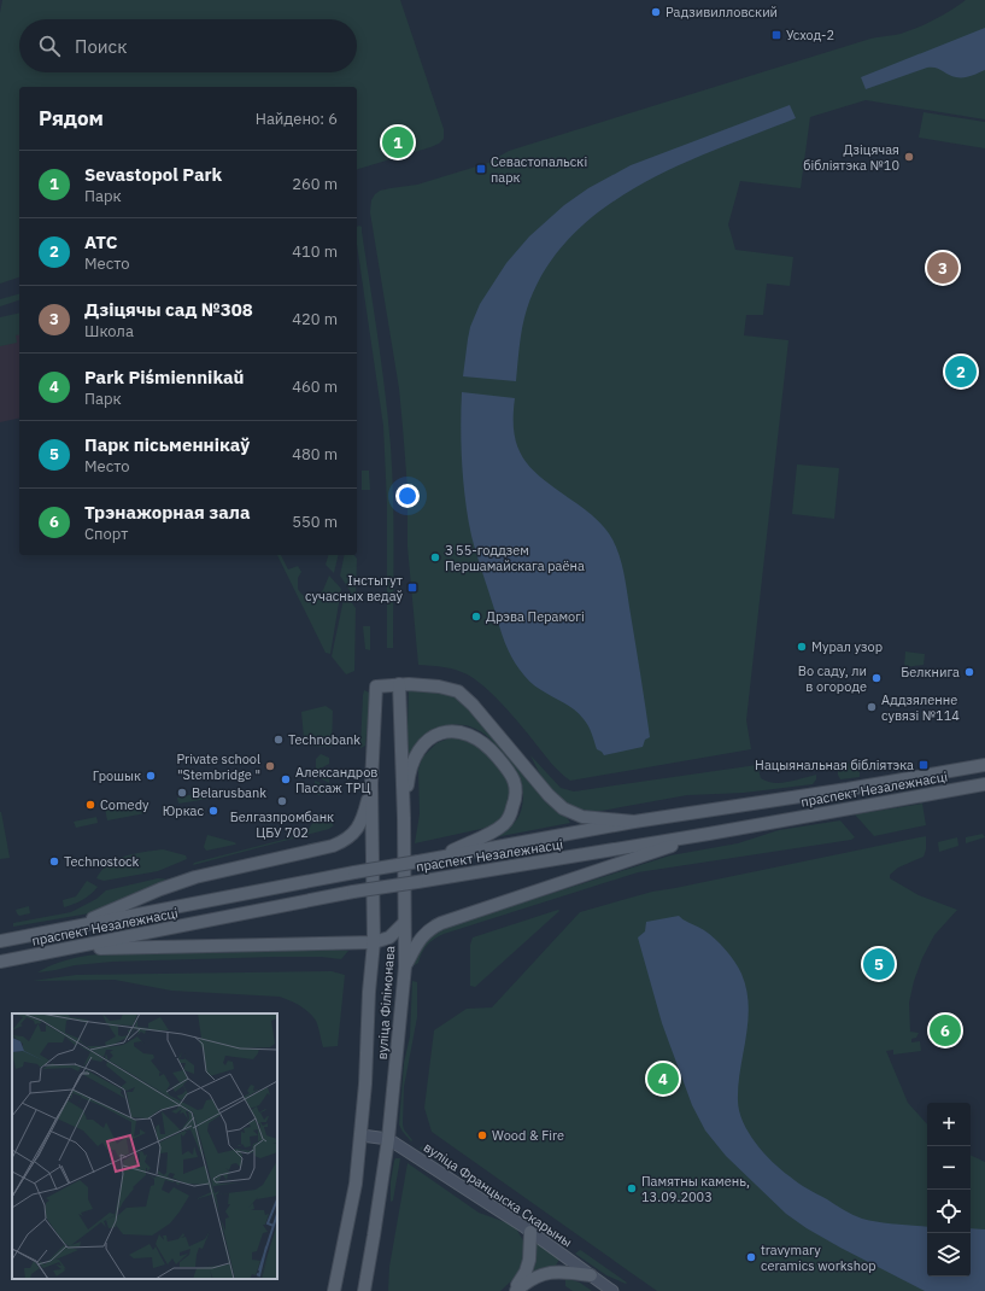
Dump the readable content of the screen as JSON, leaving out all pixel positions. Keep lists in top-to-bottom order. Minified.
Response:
{"streets":{"main road":["праспект Незалежнасці","вуліца Філімонава","вуліца Францыска Скарыны"]},"crossings":[["вуліца Філімонава","вуліца Францыска Скарыны"]],"places":{"other":["Радзивилловский","Дзіцячая бібліятэка №10","З 55-годдзем Першамайскага раёна","Дрэва Перамогі","Мурал узор","Белкнига","Во саду, ли в огороде","Аддзяленне сувязі №114","Technobank","Private school \"Stembridge \"","Грошык","Александров Пассаж ТРЦ","Belarusbank","Белгазпромбанк ЦБУ 702","Comedy","Юркас","Technostock","Wood & Fire","Памятны камень, 13.09.2003","travymary ceramics workshop"],"transit":["Усход-2","Севастопальскі парк","Інстытут сучасных ведаў","Нацыянальная бібліятэка"]},"page":{"search":"Поиск","heading":["Рядом","Найдено: 6"],"pins":["1","3","2","5","6","4"],"list":[{"mark":"1","name":"Sevastopol Park","note":"Парк","value":"260 m"},{"mark":"2","name":"АТС","note":"Место","value":"410 m"},{"mark":"3","name":"Дзіцячы сад №308","note":"Школа","value":"420 m"},{"mark":"4","name":"Park Piśmiennikaŭ","note":"Парк","value":"460 m"},{"mark":"5","name":"Парк пісьменнікаў","note":"Место","value":"480 m"},{"mark":"6","name":"Трэнажорная зала","note":"Спорт","value":"550 m"}],"map_buttons":["+","−"]}}
